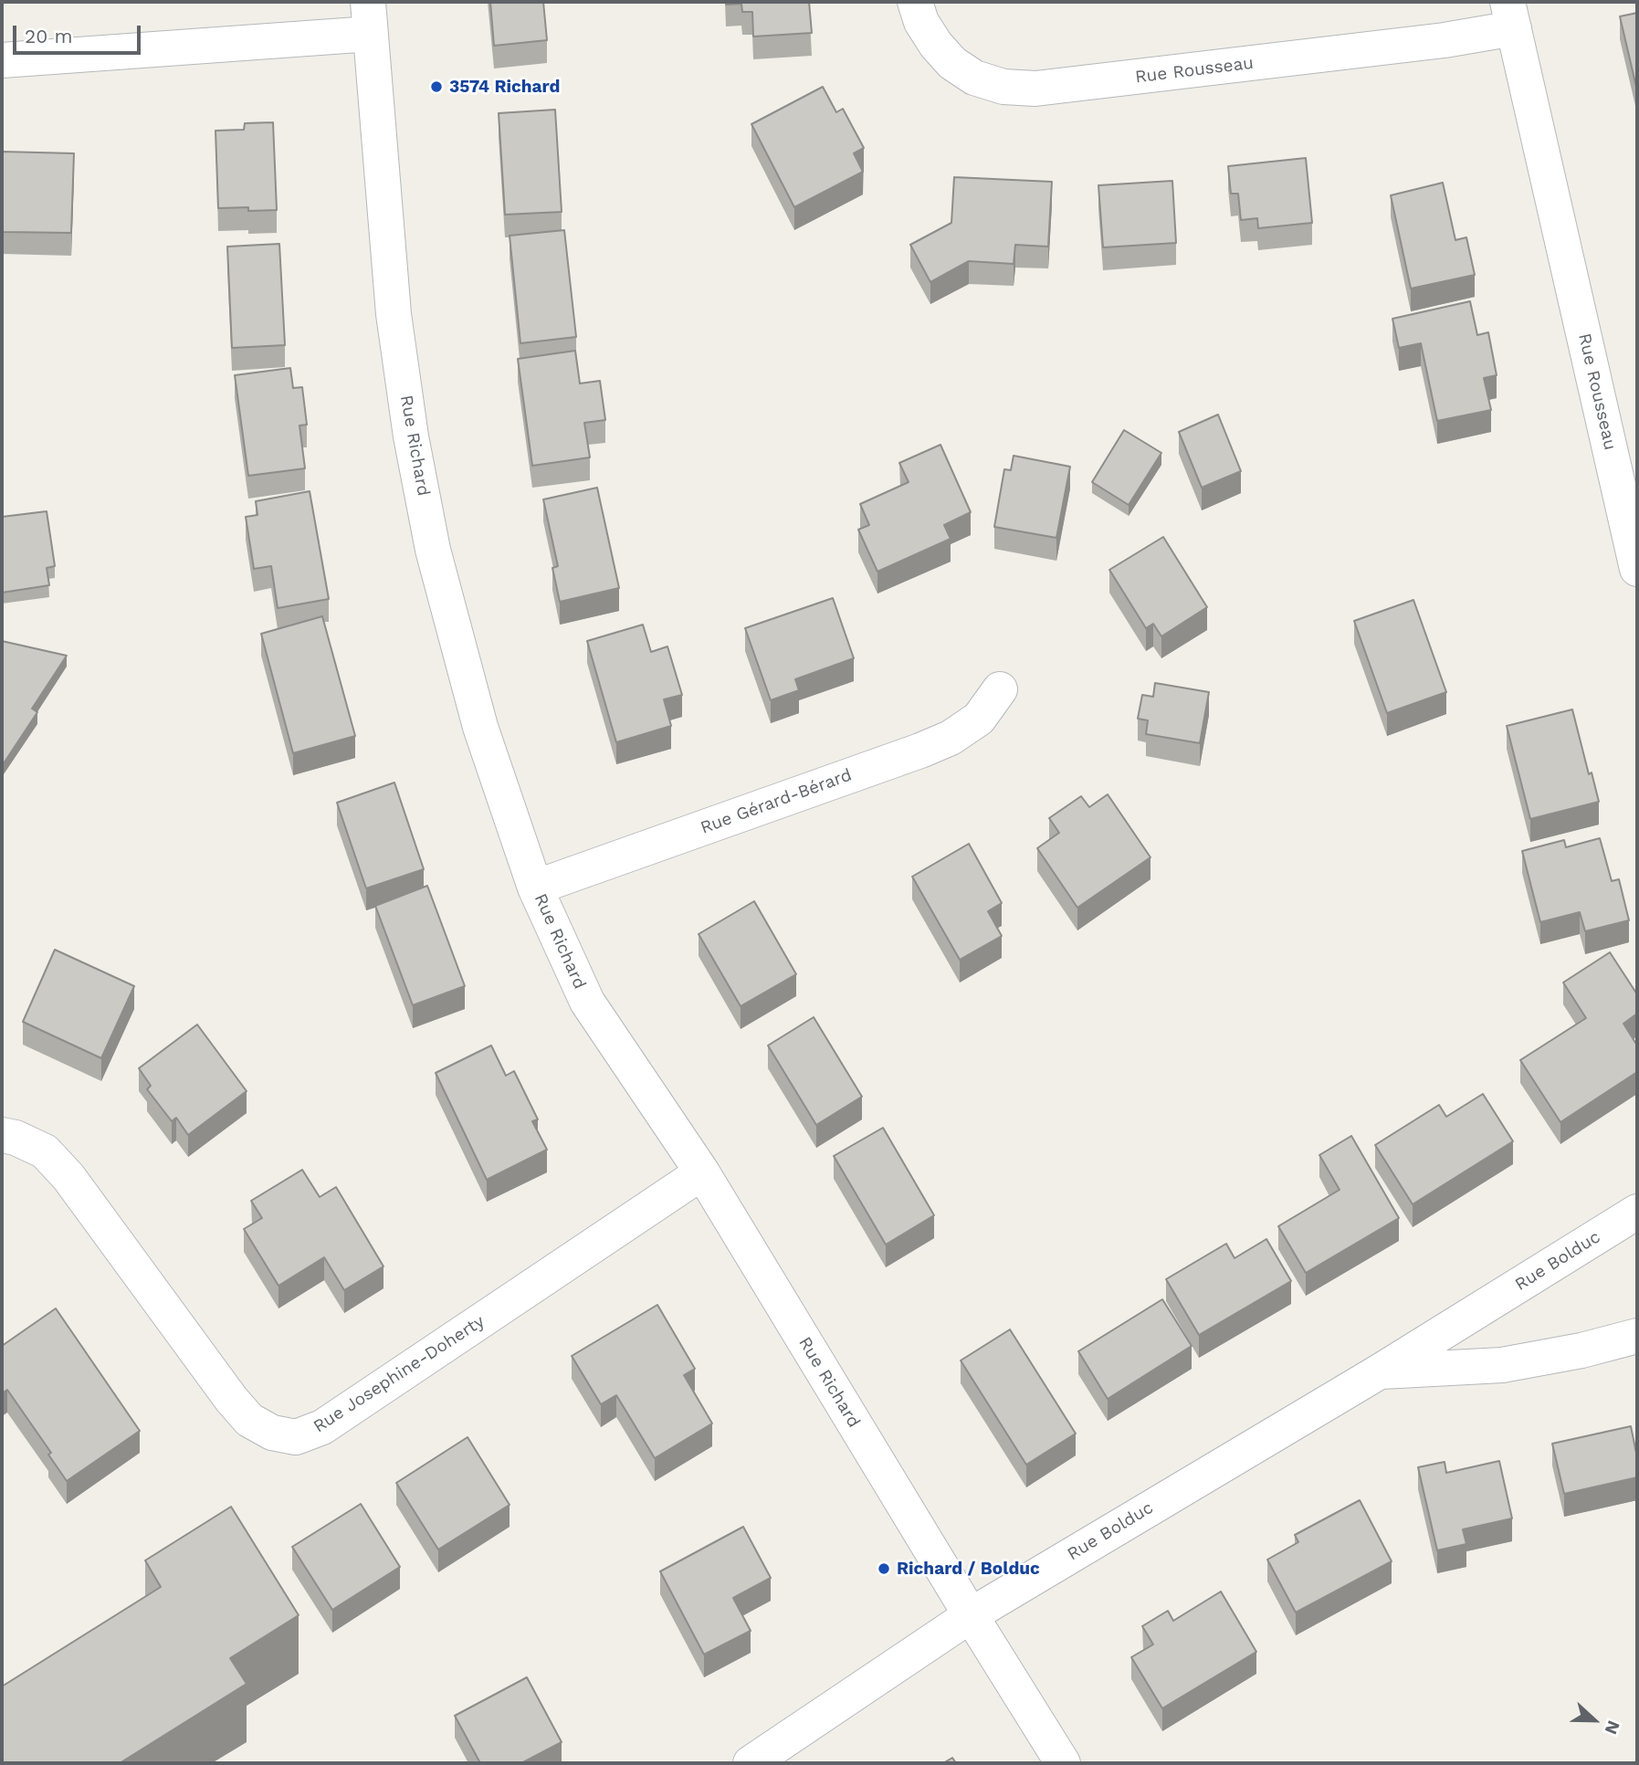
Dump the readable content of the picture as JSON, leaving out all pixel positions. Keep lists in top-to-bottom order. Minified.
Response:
{"streets":{"street":["Rue Rousseau","Rue Richard","Rue Gérard-Bérard","Rue Bolduc","Rue Josephine-Doherty"]},"crossings":[["Rue Richard","Rue Gérard-Bérard"],["Rue Richard","Rue Bolduc"],["Rue Richard","Rue Josephine-Doherty"]],"places":["3574 Richard","Richard / Bolduc"],"scale_bar":"20 m","north":"right"}
